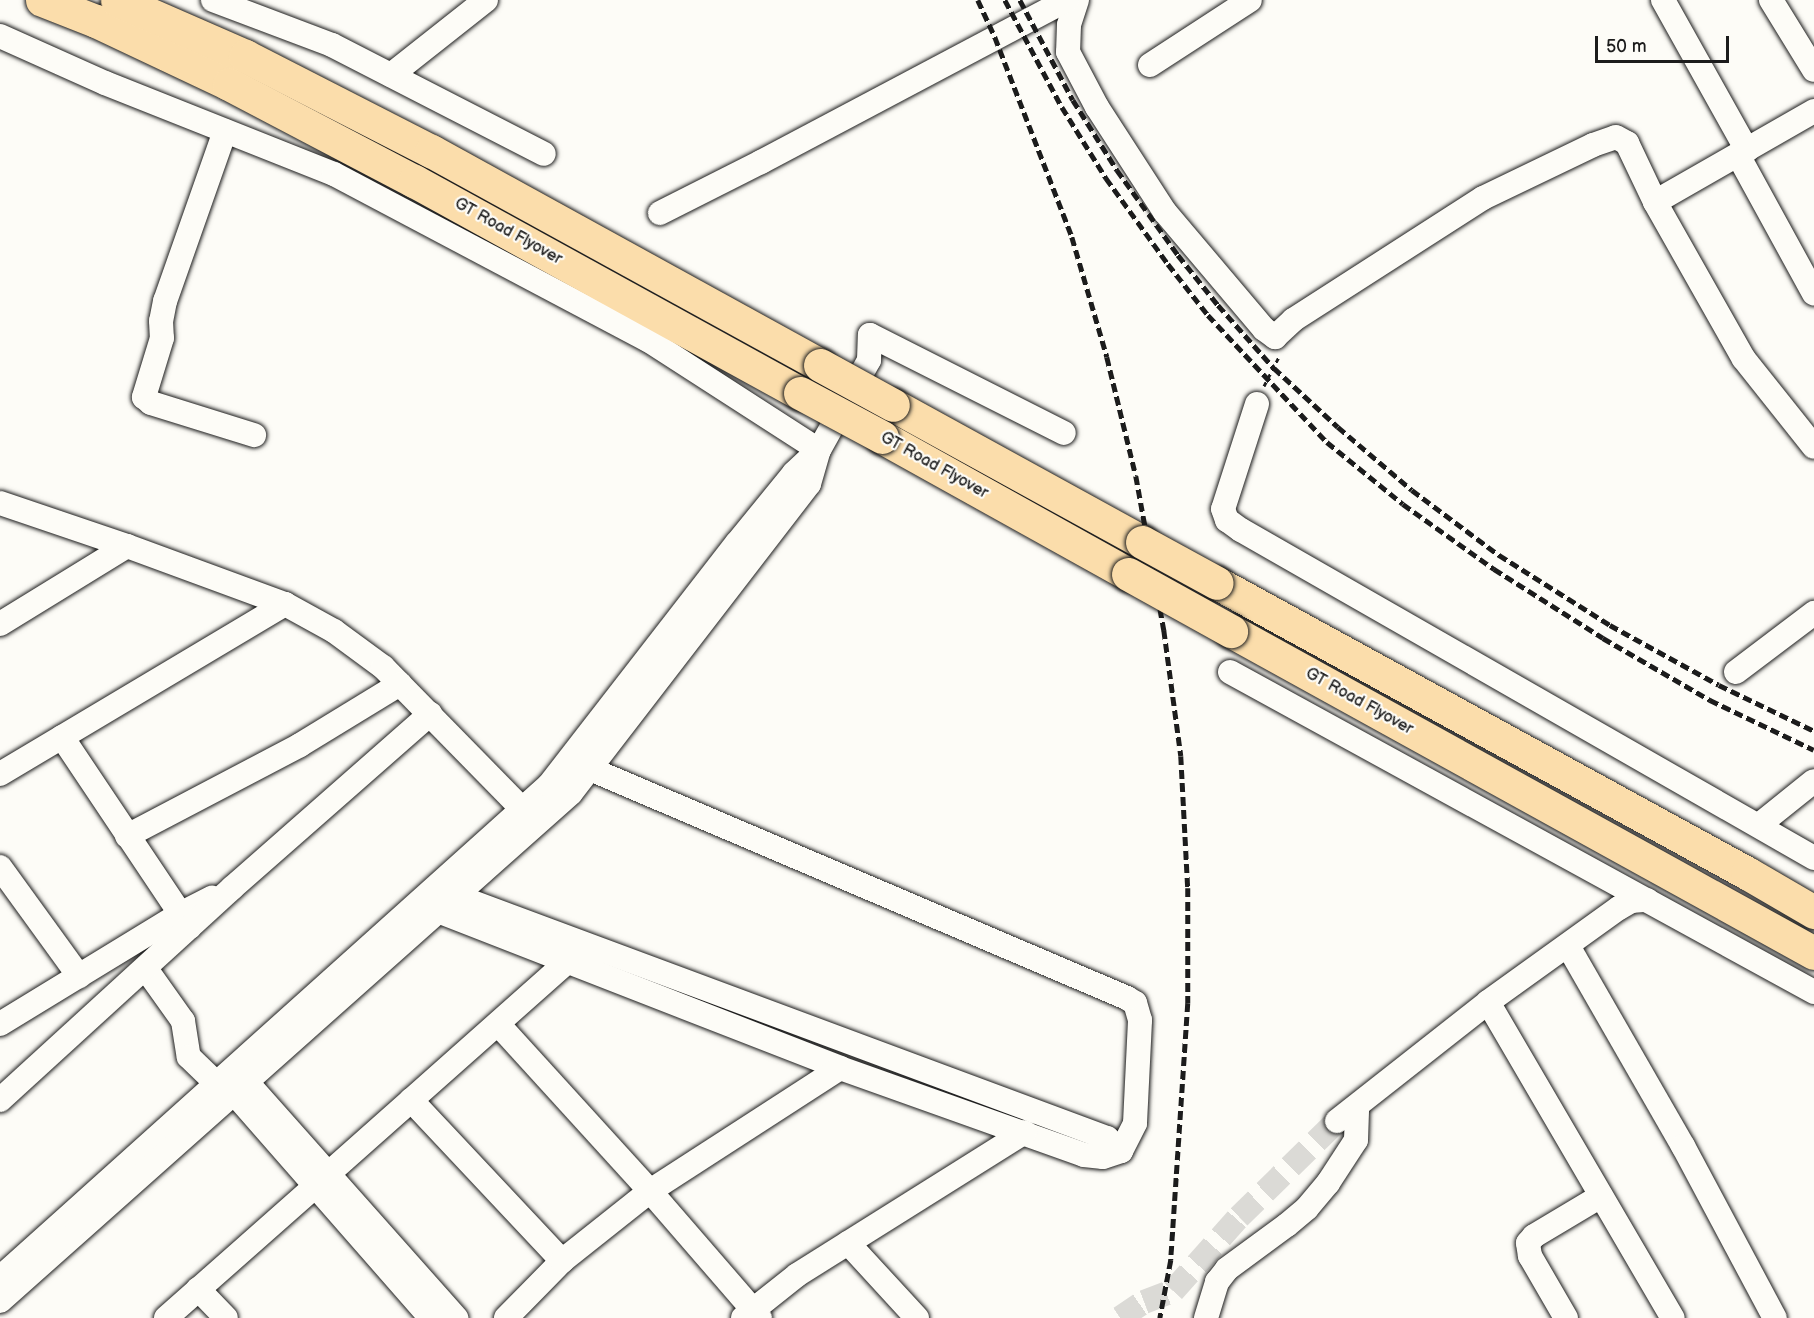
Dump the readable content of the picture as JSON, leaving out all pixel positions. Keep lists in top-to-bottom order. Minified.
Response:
{"streets":{"highway":["GT Road Flyover"]},"scale_bar":"50 m"}
